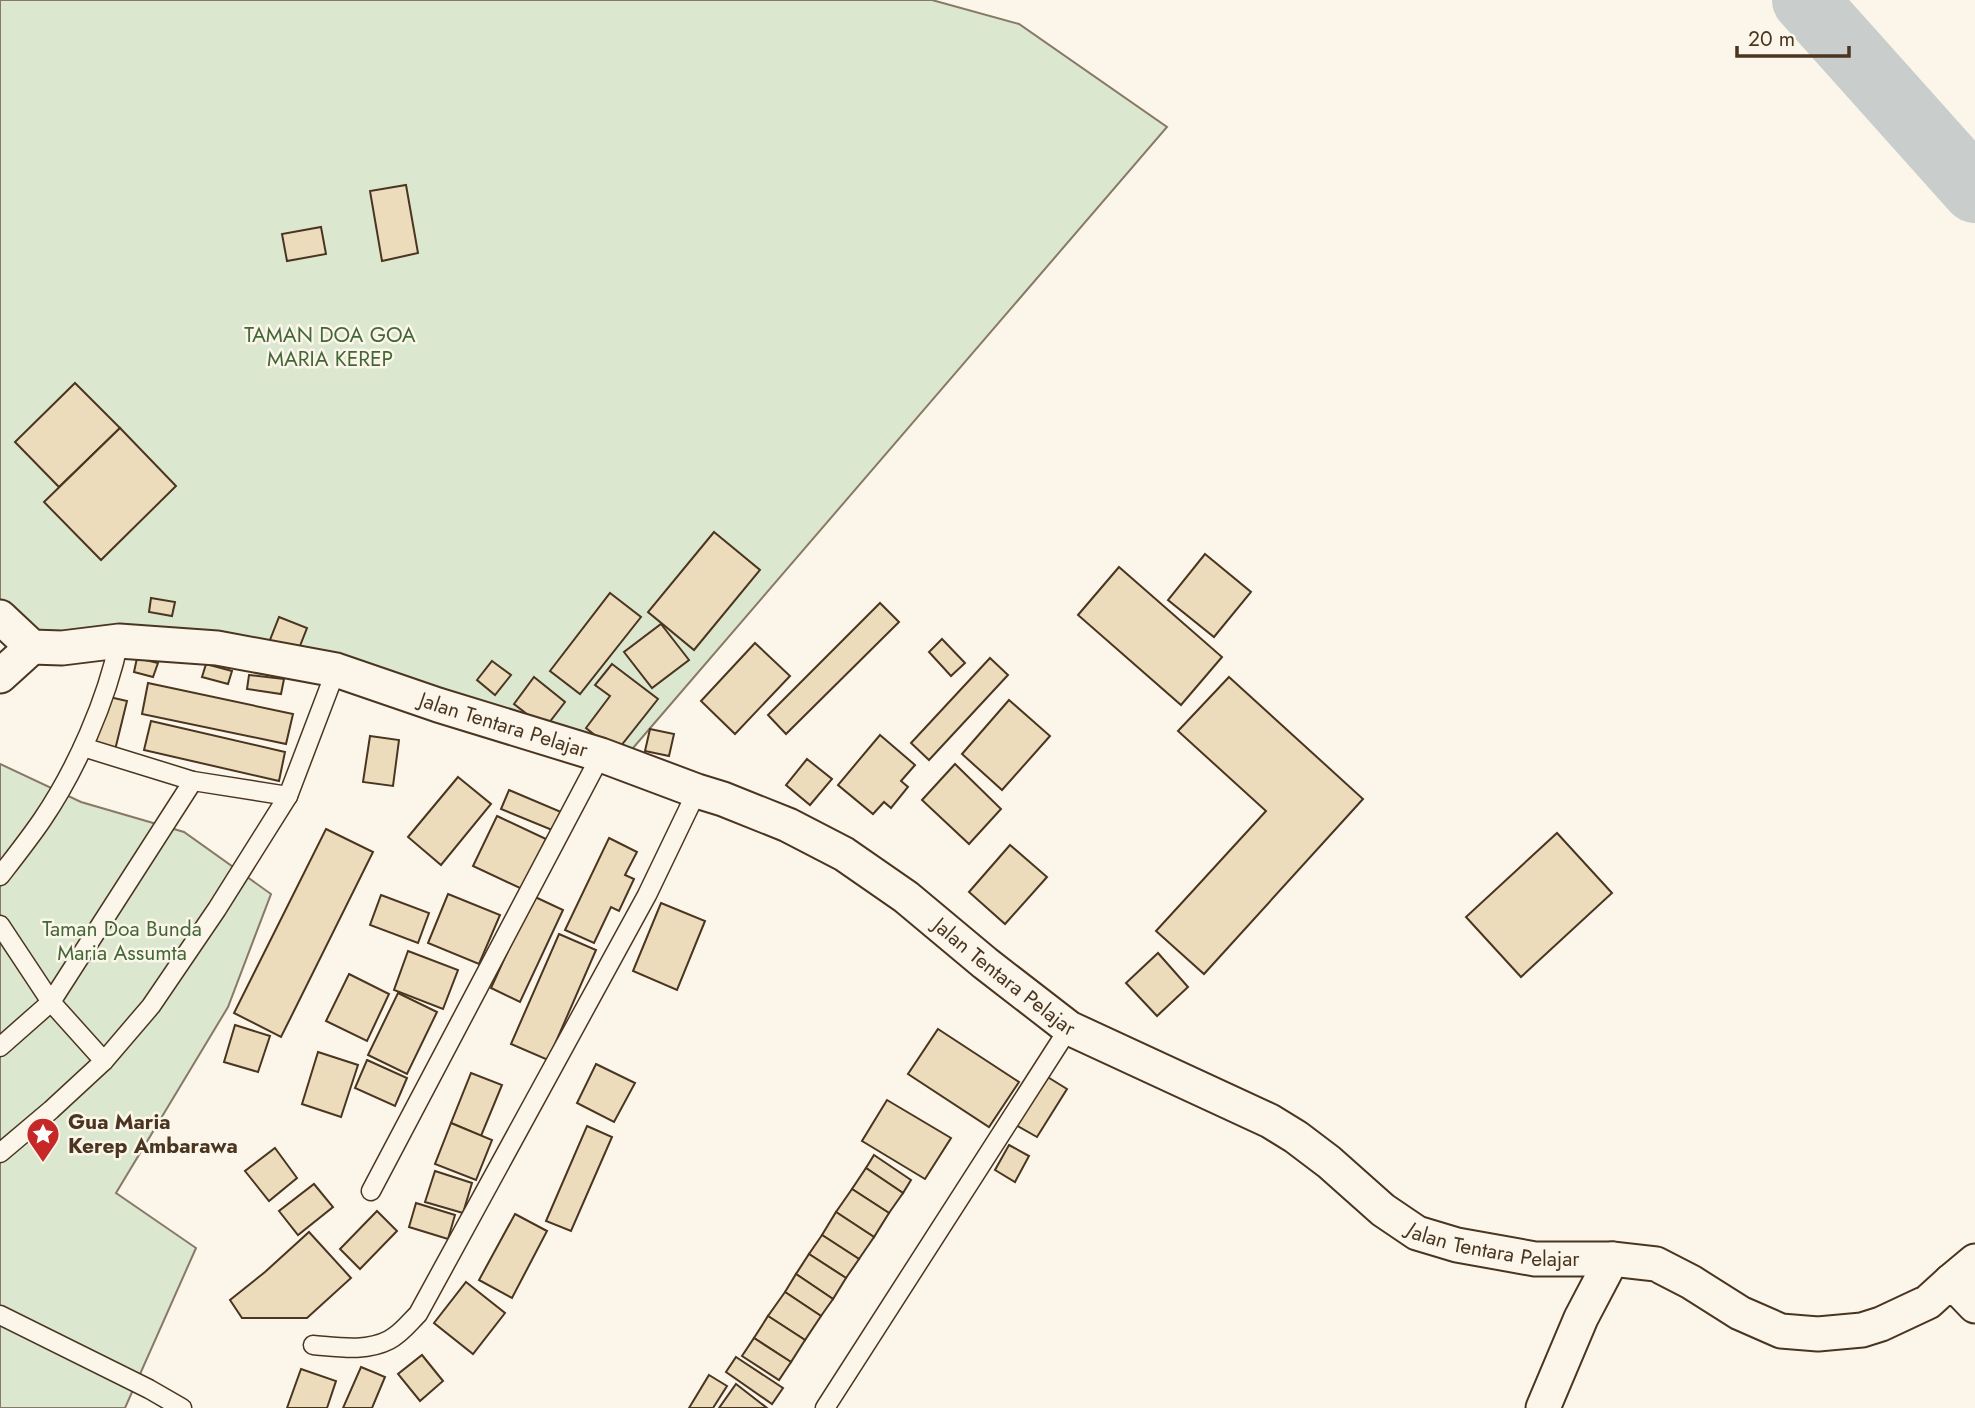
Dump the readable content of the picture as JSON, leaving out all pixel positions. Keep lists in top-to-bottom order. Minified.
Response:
{"streets":{"street":["Jalan Tentara Pelajar"]},"parks":["TAMAN DOA GOA MARIA KEREP","Taman Doa Bunda Maria Assumta"],"places":{"place":["Gua Maria Kerep Ambarawa"]},"scale_bar":"20 m"}
